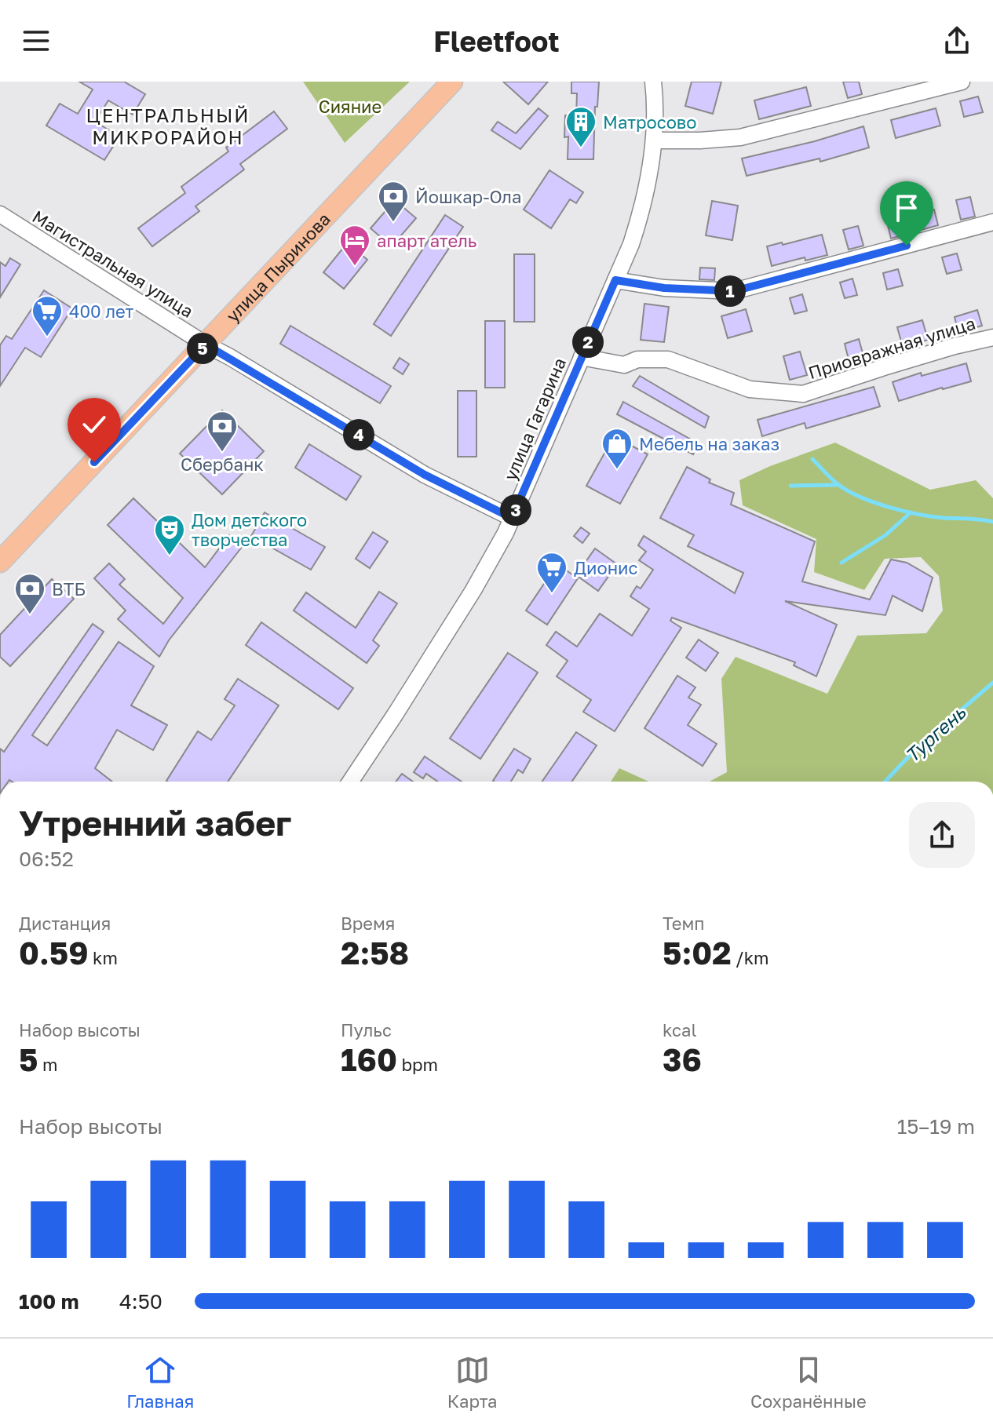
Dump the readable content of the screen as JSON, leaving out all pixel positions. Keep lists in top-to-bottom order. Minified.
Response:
{"streets":{"main road":["улица Пыринова"],"street":["Магистральная улица","Приовражная улица","улица Гагарина"]},"crossings":[["Магистральная улица","улица Пыринова"],["Приовражная улица","улица Гагарина"]],"districts":["ЦЕНТРАЛЬНЫЙ МИКРОРАЙОН"],"water":["Тургень"],"parks":["Сияние"],"places":{"building":["Матросово"],"bank":["Йошкар-Ола","Сбербанк","ВТБ"],"hotel":["апарт атель"],"supermarket":["400 лет","Дионис"],"shop":["Мебель на заказ"],"theatre":["Дом детского творчества"]},"page":{"header":"Fleetfoot","pins":["1","2","5","4","3"],"heading":["Утренний забег","06:52"],"stats":[["Дистанция","0.59 km"],["Время","2:58"],["Темп","5:02 /km"],["Набор высоты","5 m"],["Пульс","160 bpm"],["kcal","36"]],"chart":["Набор высоты","15–19 m"],"list":[{"name":"100 m","note":"4:50"}],"tabs":["Главная","Карта","Сохранённые"]}}
